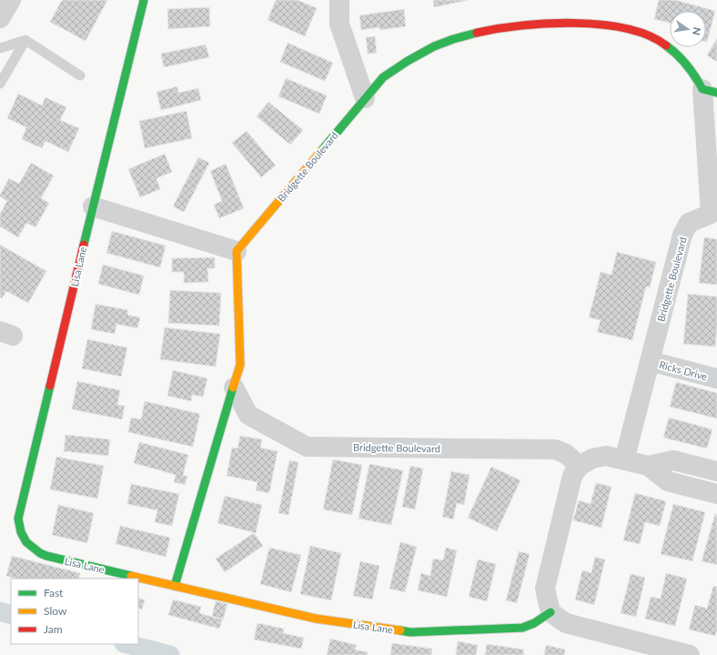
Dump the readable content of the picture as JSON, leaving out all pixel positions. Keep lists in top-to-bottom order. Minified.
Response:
{"streets":{"street":["Bridgette Boulevard","Lisa Lane","Ricks Drive"]},"crossings":[["Bridgette Boulevard","Ricks Drive"]],"legend":["Fast","Slow","Jam"],"north":"right"}
